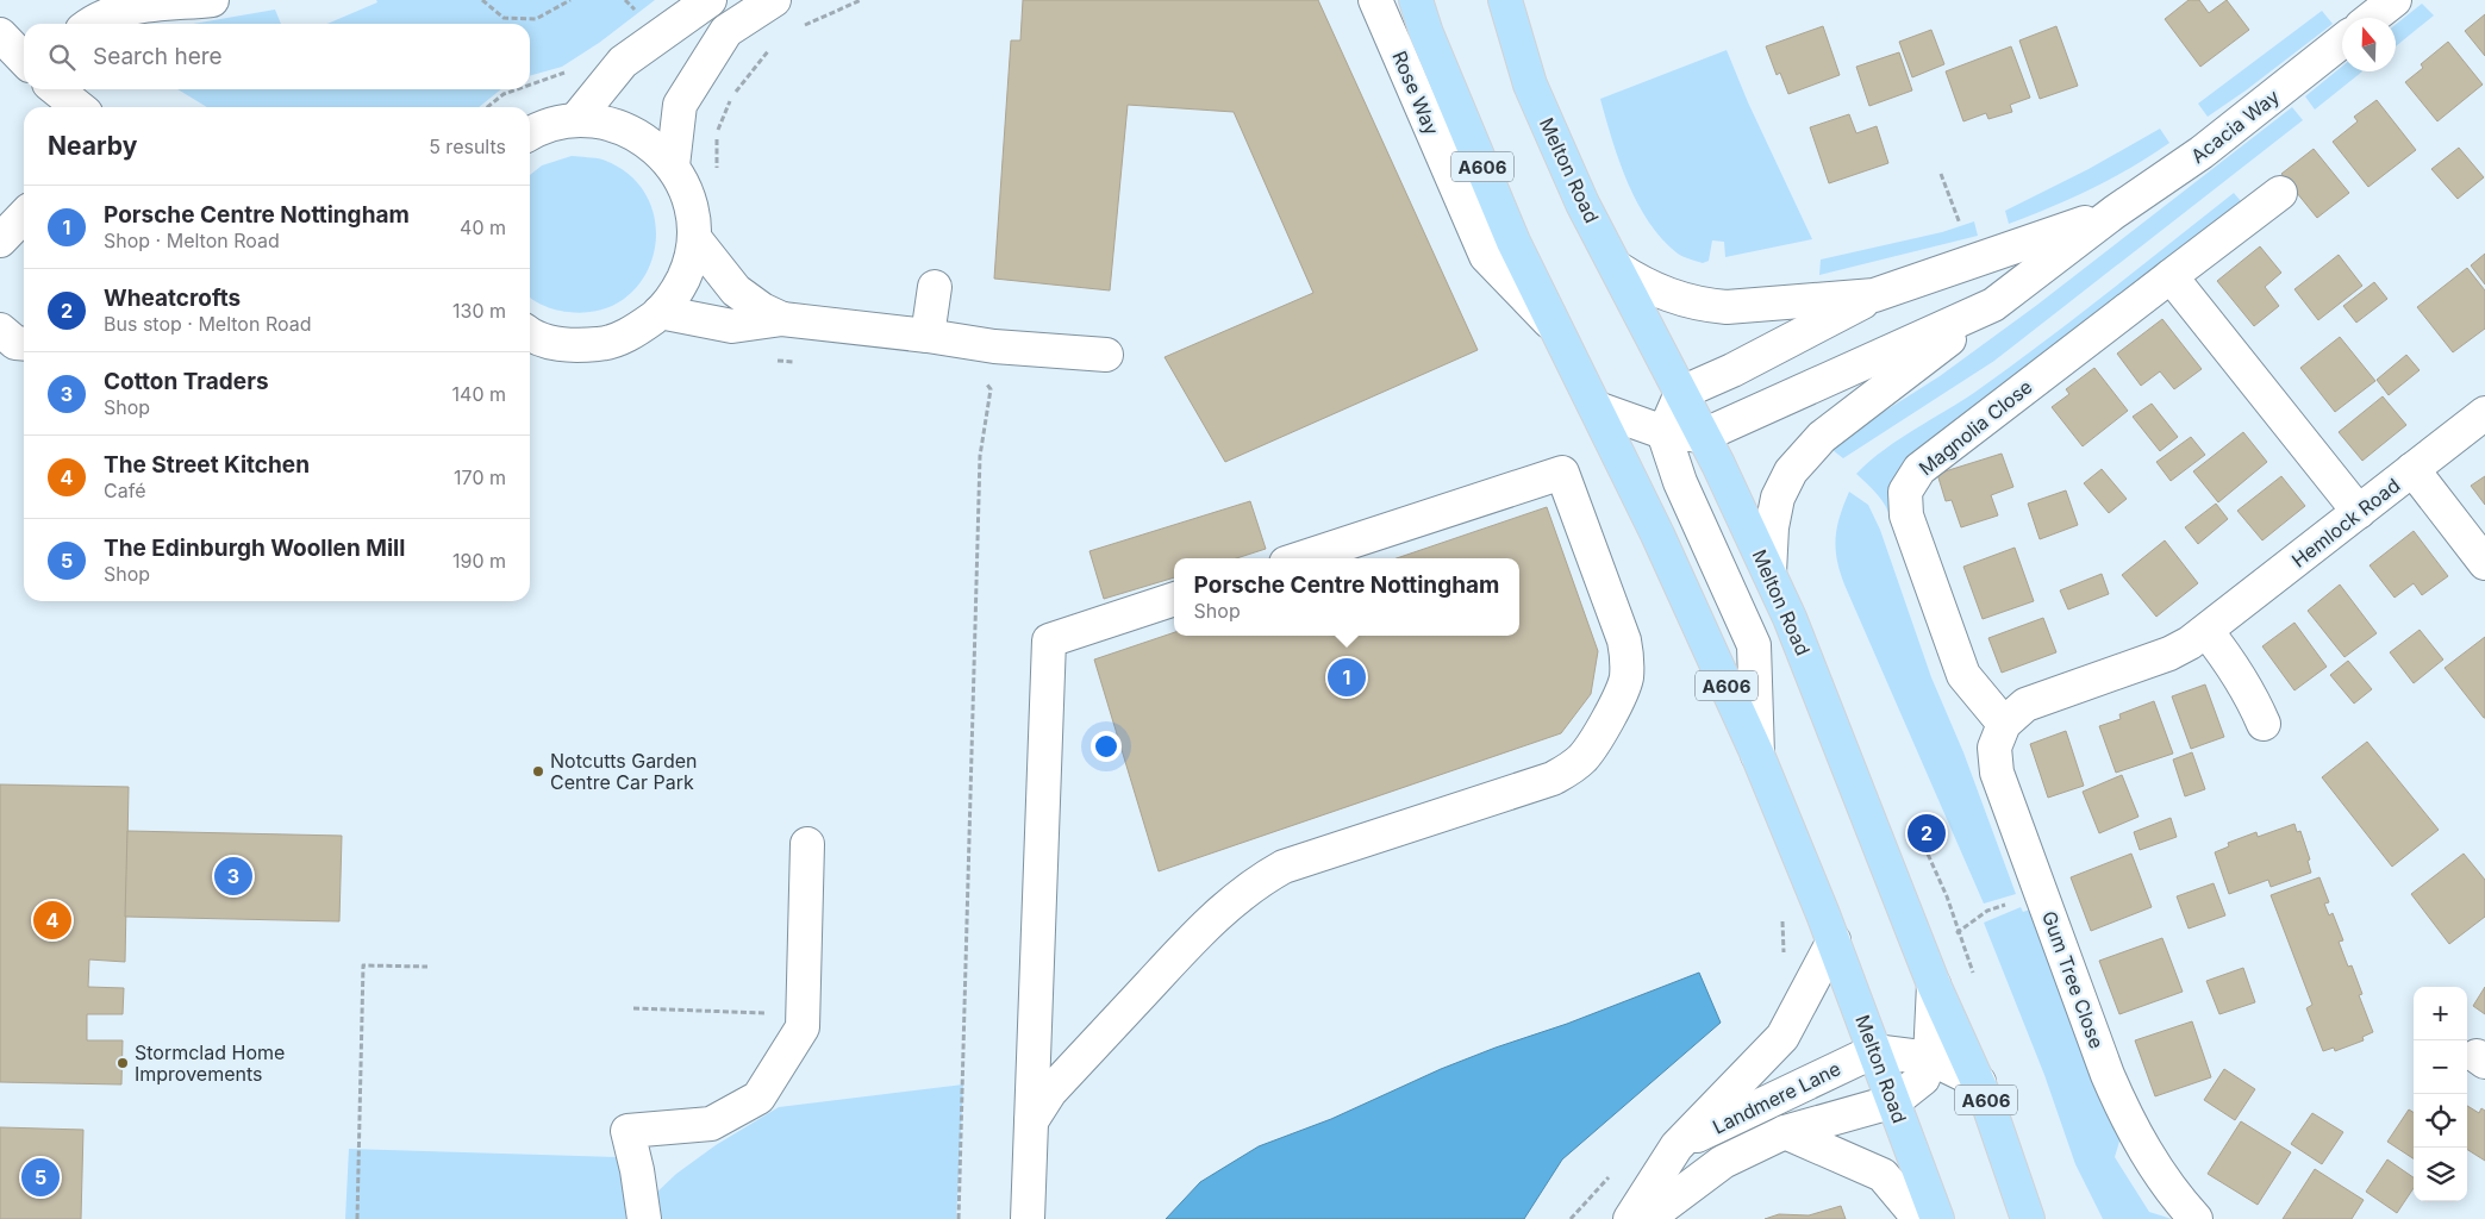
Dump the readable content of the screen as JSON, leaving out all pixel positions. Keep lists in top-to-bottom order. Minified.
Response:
{"streets":{"main road":["A606","Melton Road"],"street":["Rose Way","Acacia Way","Magnolia Close","Hemlock Road","Gum Tree Close","Landmere Lane"]},"crossings":[["Rose Way","Melton Road"],["Melton Road","Landmere Lane"],["Magnolia Close","Hemlock Road"],["Magnolia Close","Gum Tree Close"],["Hemlock Road","Gum Tree Close"]],"places":["Notcutts Garden Centre Car Park","Stormclad Home Improvements"],"north":"top","page":{"search":"Search here","heading":["Nearby","5 results"],"list":[{"mark":"1","name":"Porsche Centre Nottingham","note":"Shop · Melton Road","value":"40 m"},{"mark":"2","name":"Wheatcrofts","note":"Bus stop · Melton Road","value":"130 m"},{"mark":"3","name":"Cotton Traders","note":"Shop","value":"140 m"},{"mark":"4","name":"The Street Kitchen","note":"Café","value":"170 m"},{"mark":"5","name":"The Edinburgh Woollen Mill","note":"Shop","value":"190 m"}],"popup":["Porsche Centre Nottingham","Shop"],"pins":["1","2","3","4","5"],"map_buttons":["+","−"]}}
